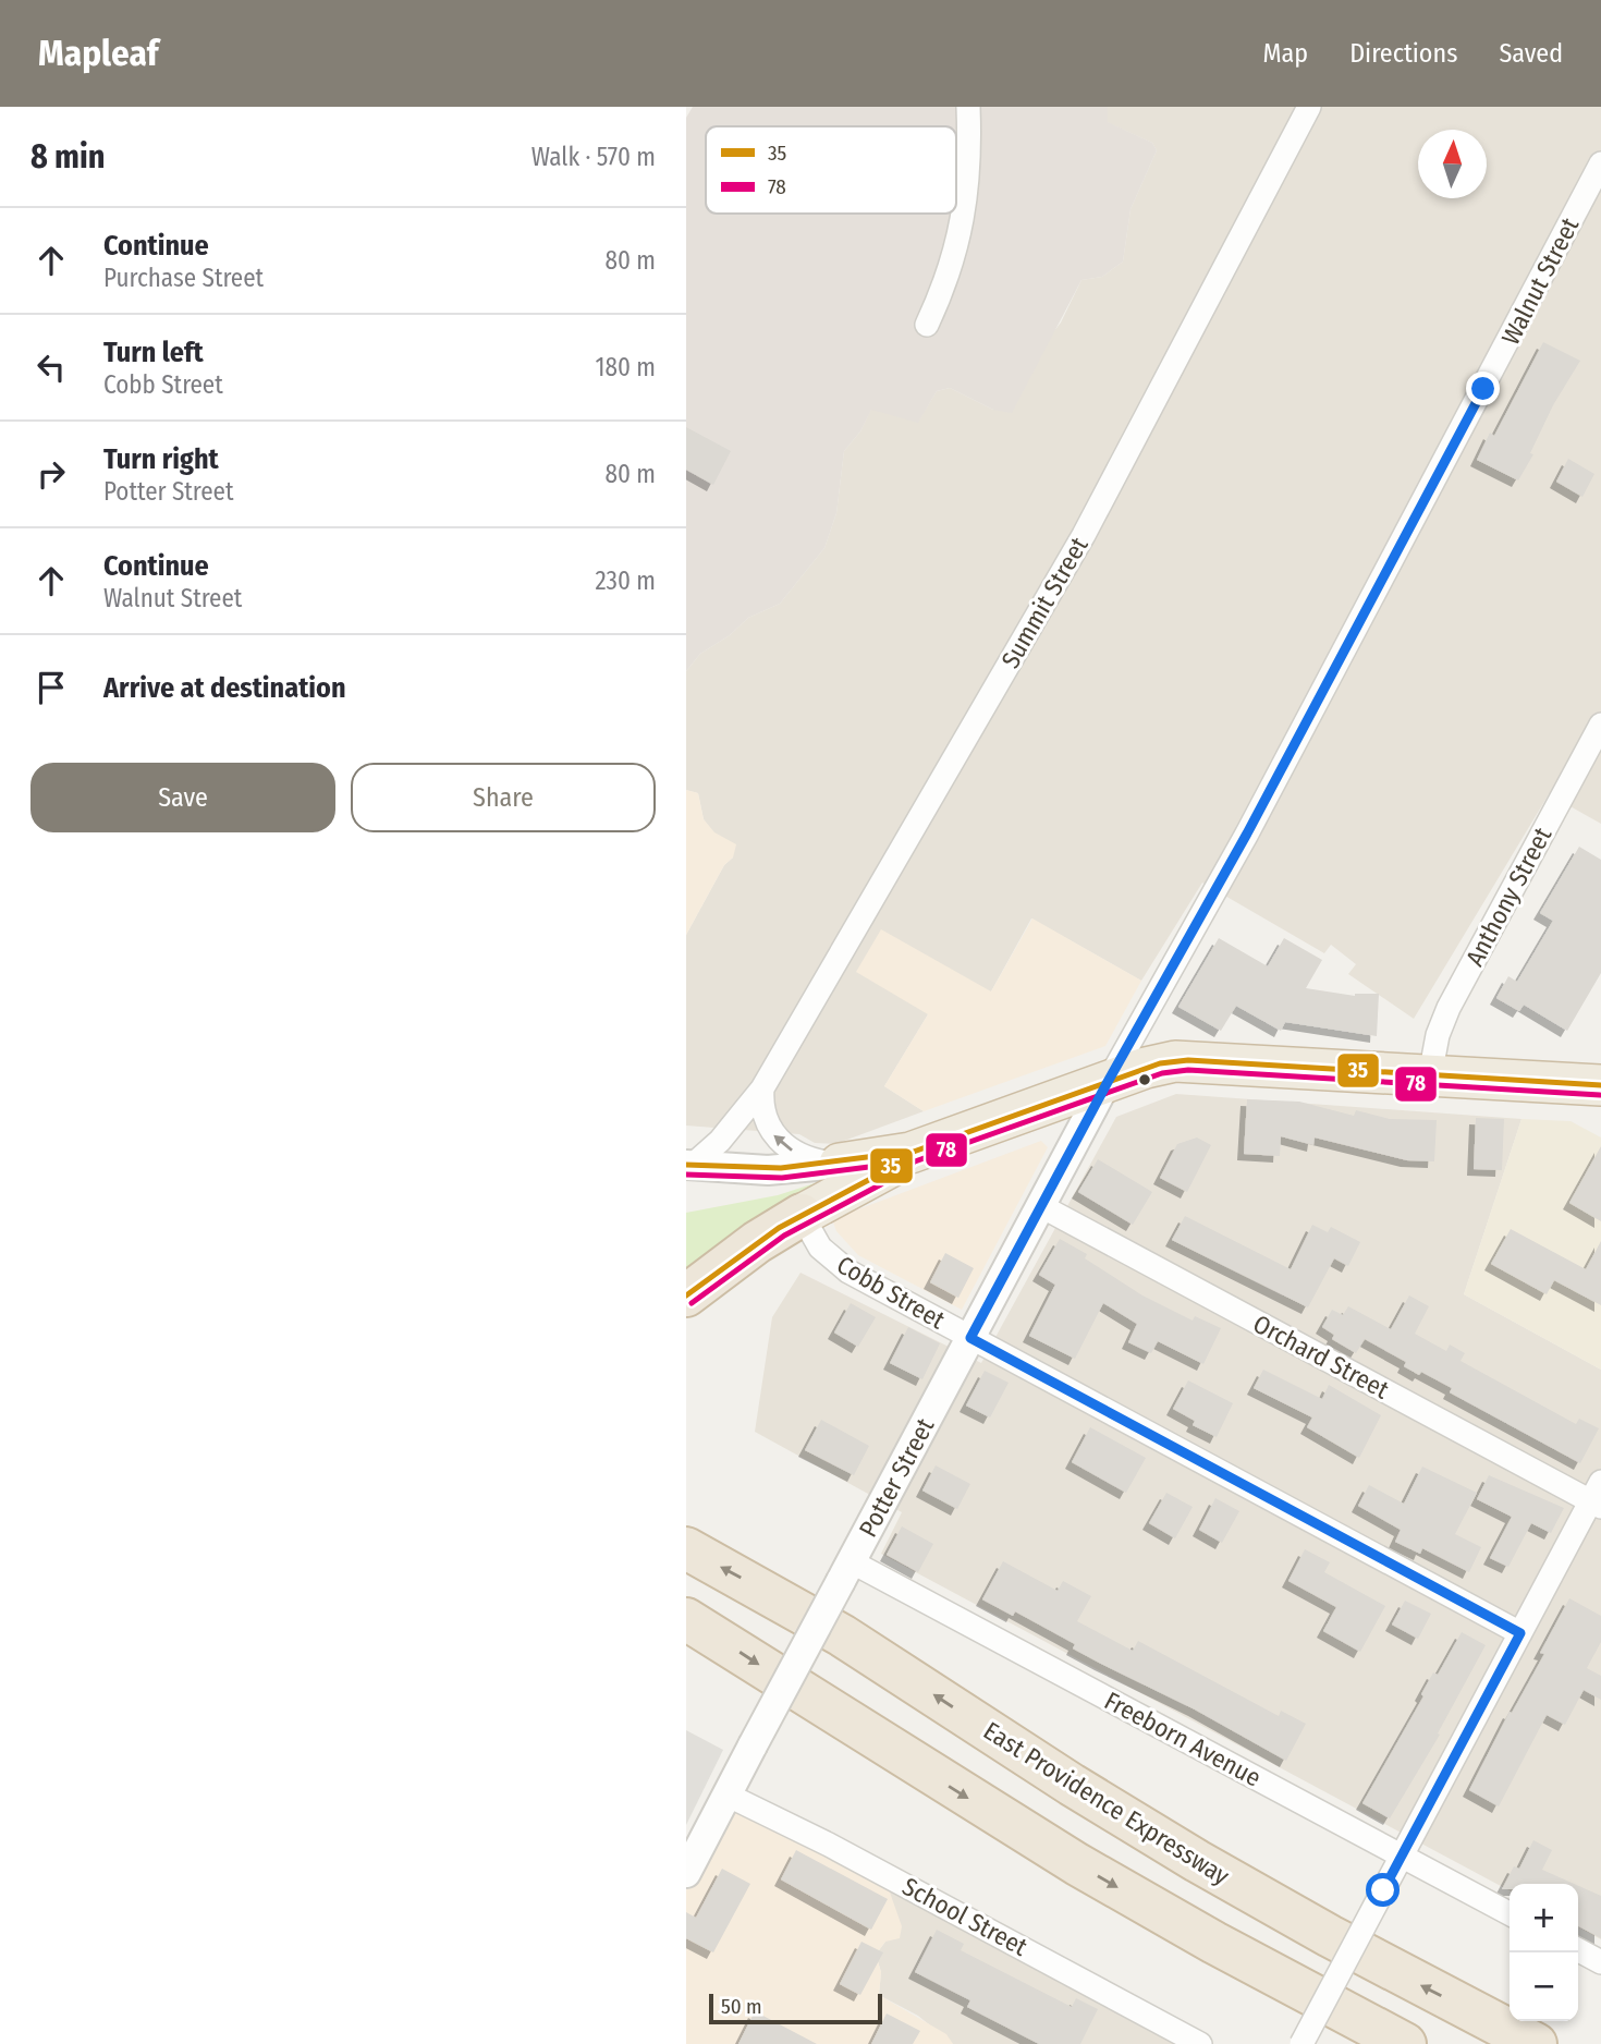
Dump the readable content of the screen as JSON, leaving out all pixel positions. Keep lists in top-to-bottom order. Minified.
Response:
{"streets":{"highway":["East Providence Expressway"],"street":["Walnut Street","Summit Street","Anthony Street","Cobb Street","Orchard Street","Potter Street","Freeborn Avenue","School Street"]},"crossings":[["Walnut Street","Potter Street"],["Cobb Street","Potter Street"],["Orchard Street","Potter Street"],["Potter Street","Freeborn Avenue"],["Potter Street","School Street"]],"lines":["transit line 35","transit line 78"],"legend":["35","78"],"scale_bar":"50 m","north":"top","page":{"header":"Mapleaf","nav":["Map","Directions","Saved"],"heading":["8 min","Walk · 570 m"],"list":[["Continue","Purchase Street","80 m"],["Turn left","Cobb Street","180 m"],["Turn right","Potter Street","80 m"],["Continue","Walnut Street","230 m"],"Arrive at destination"],"buttons":["Save","Share"],"map_buttons":["+","−"],"scale":"50 m"}}
